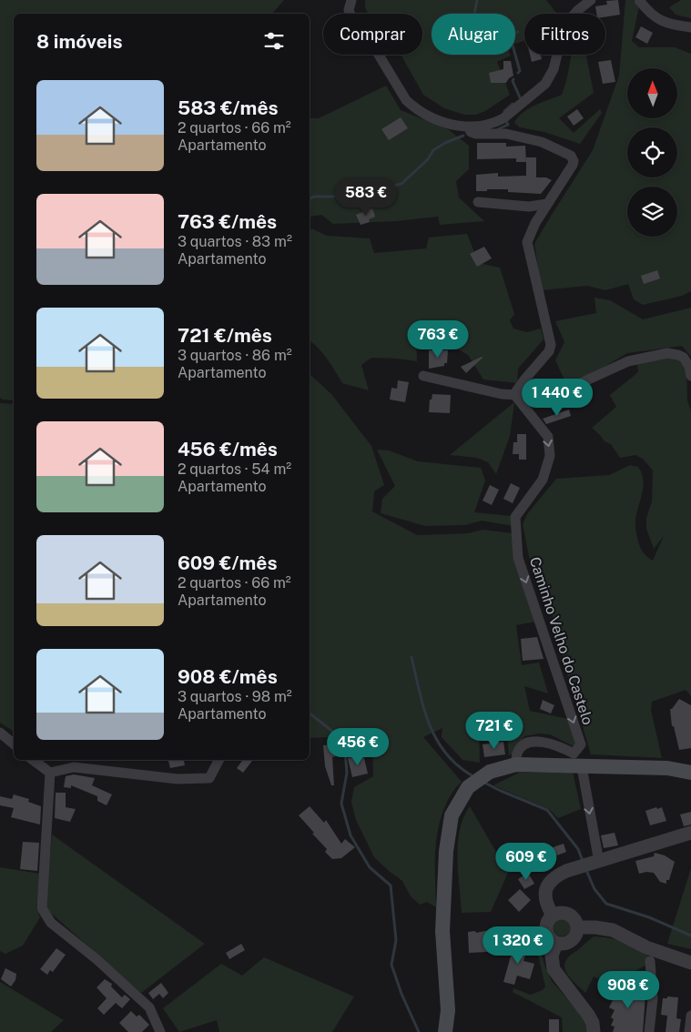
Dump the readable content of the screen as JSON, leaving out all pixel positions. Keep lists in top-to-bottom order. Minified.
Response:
{"streets":{"street":["Caminho Velho do Castelo"]},"north":"top","page":{"chip":["Comprar","Alugar","Filtros"],"heading":"8 imóveis","list":[{"name":"583 €/mês","note":"2 quartos · 66 m² · Apartamento"},{"name":"763 €/mês","note":"3 quartos · 83 m² · Apartamento"},{"name":"721 €/mês","note":"3 quartos · 86 m² · Apartamento"},{"name":"456 €/mês","note":"2 quartos · 54 m² · Apartamento"},{"name":"609 €/mês","note":"2 quartos · 66 m² · Apartamento"},{"name":"908 €/mês","note":"3 quartos · 98 m² · Apartamento"}],"price":["583 €","763 €","1 440 €","721 €","456 €","609 €","1 320 €","908 €"]}}
